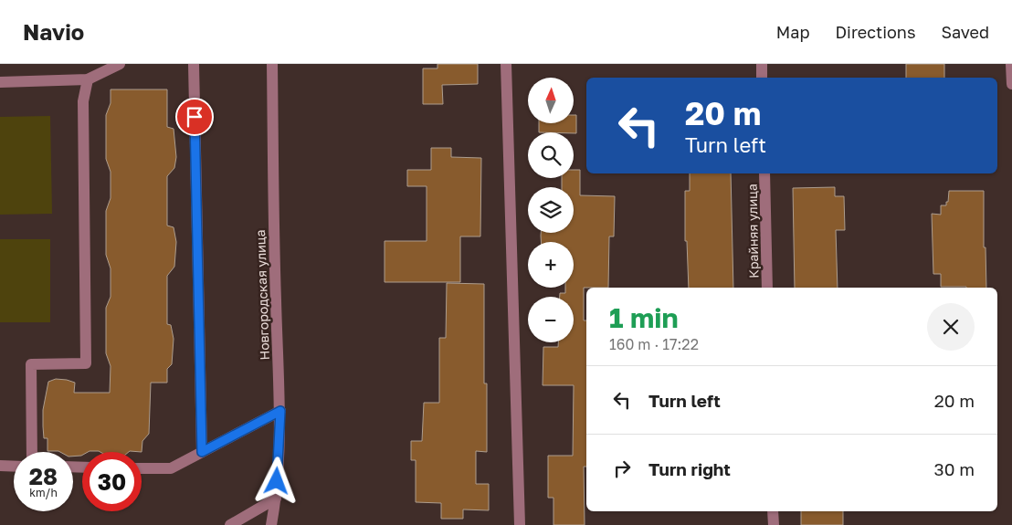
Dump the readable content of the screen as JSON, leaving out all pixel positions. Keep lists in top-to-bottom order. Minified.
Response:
{"streets":{"street":["Крайняя улица","Новгородская улица"]},"north":"top","page":{"header":"Navio","nav":["Map","Directions","Saved"],"map_buttons":["+","−"],"turn":["20 m","Turn left"],"heading":["1 min","160 m · 17:22"],"list":[{"name":"Turn left","value":"20 m"},{"name":"Turn right","value":"30 m"}],"speed":"28 km/h","limit":"30"}}
